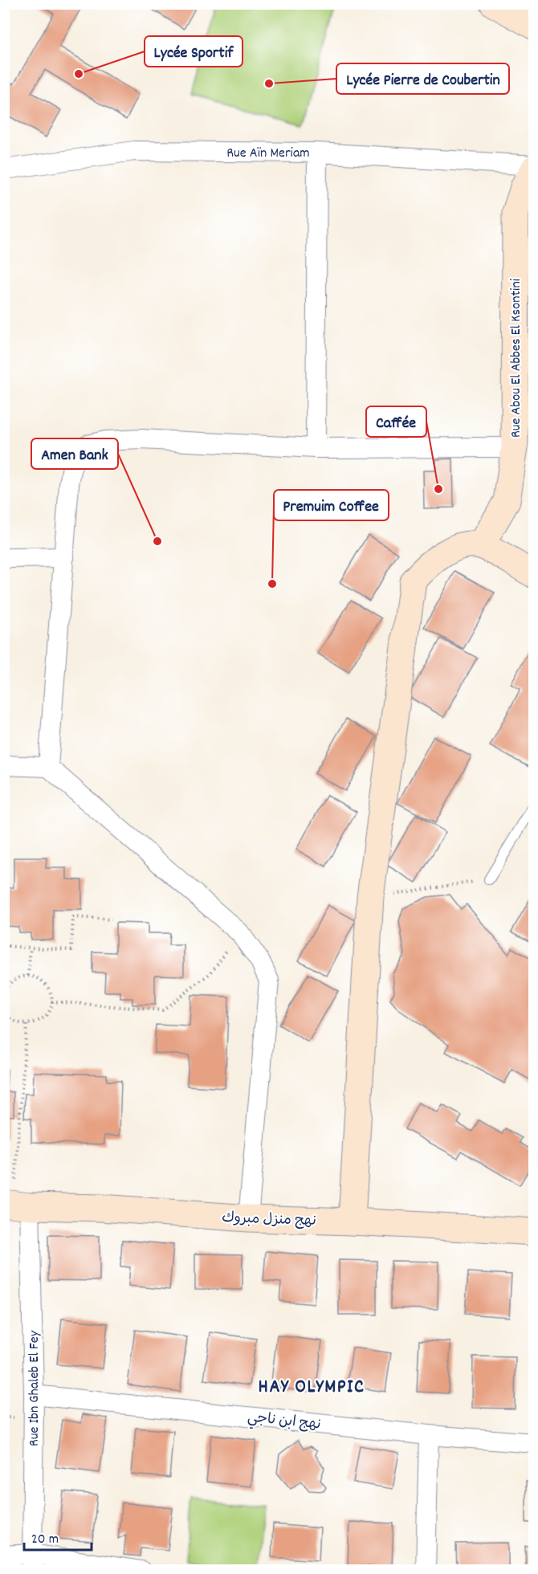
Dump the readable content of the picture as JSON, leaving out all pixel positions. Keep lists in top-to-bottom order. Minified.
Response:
{"streets":{"street":["Rue Aïn Meriam","Rue Abou El Abbes El Ksontini","نهج منزل مبروك","Rue Ibn Ghaleb El Fey","نهج ابن ناجي"]},"crossings":[["Rue Aïn Meriam","Rue Abou El Abbes El Ksontini"],["نهج منزل مبروك","Rue Ibn Ghaleb El Fey"],["Rue Ibn Ghaleb El Fey","نهج ابن ناجي"]],"districts":["HAY OLYMPIC"],"places":["Lycée Sportif","Lycée Pierre de Coubertin","Caffée","Amen Bank","Premuim Coffee"],"scale_bar":"20 m"}
